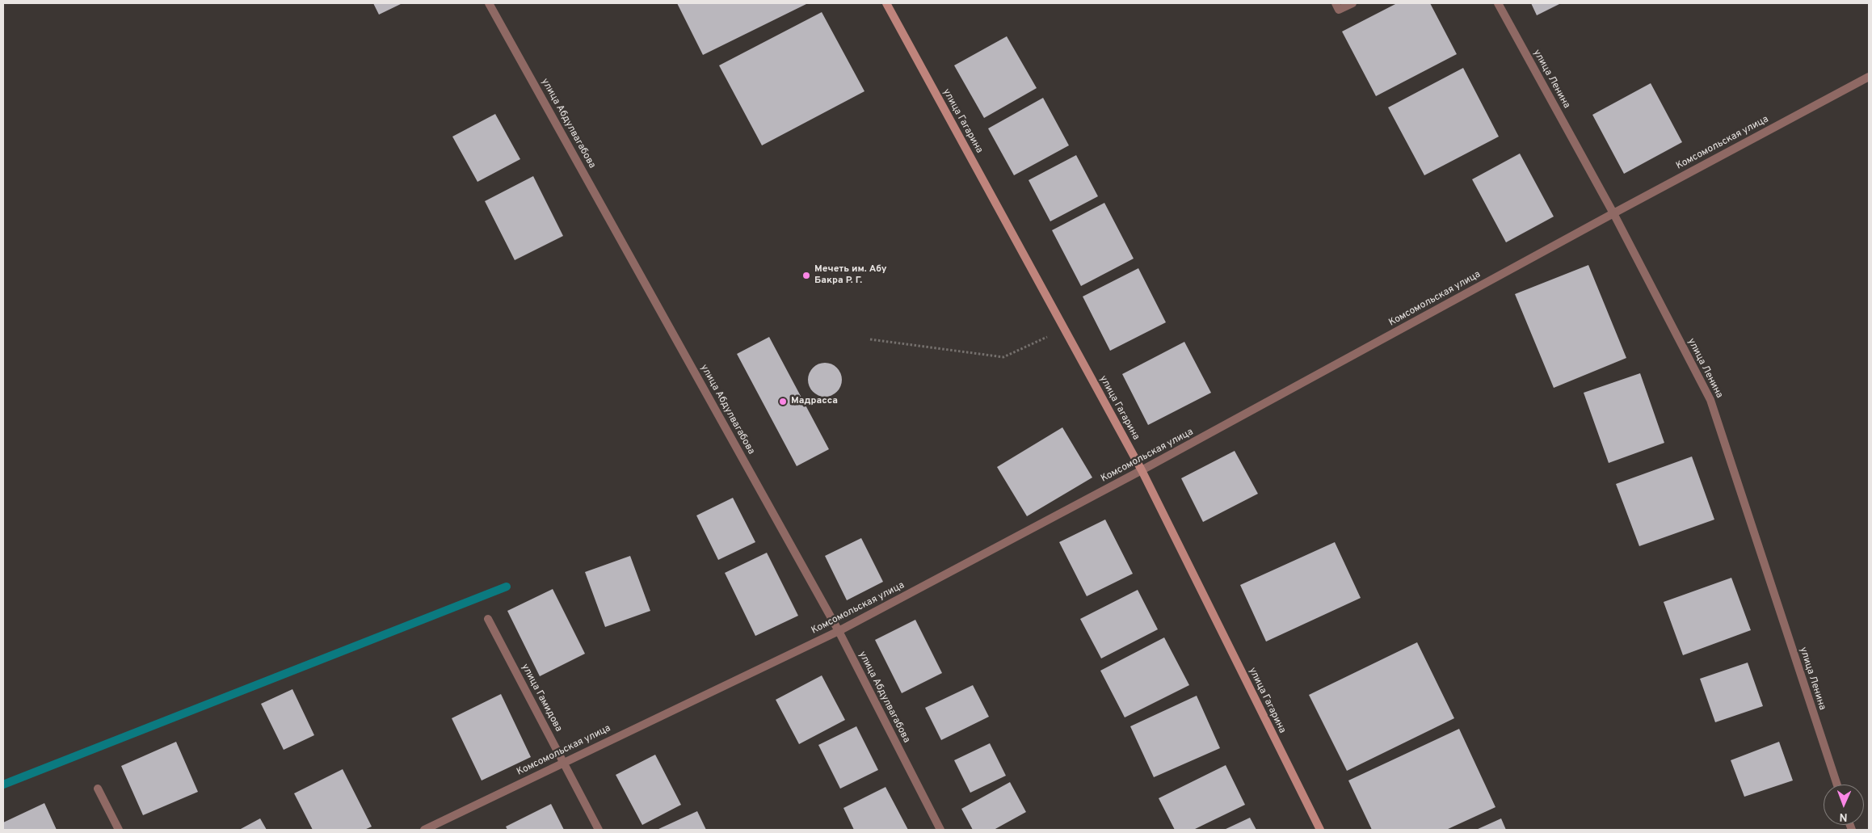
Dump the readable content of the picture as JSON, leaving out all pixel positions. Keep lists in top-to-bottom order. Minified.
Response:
{"streets":{"street":["улица Ленина","улица Гагарина","улица Абдулвагабова","Комсомольская улица","улица Гамидова"]},"crossings":[["улица Ленина","Комсомольская улица"],["улица Гагарина","Комсомольская улица"],["улица Абдулвагабова","Комсомольская улица"],["Комсомольская улица","улица Гамидова"]],"places":["Мечеть им. Абу Бакра Р. Г.","Мадрасса"],"north":"bottom"}
